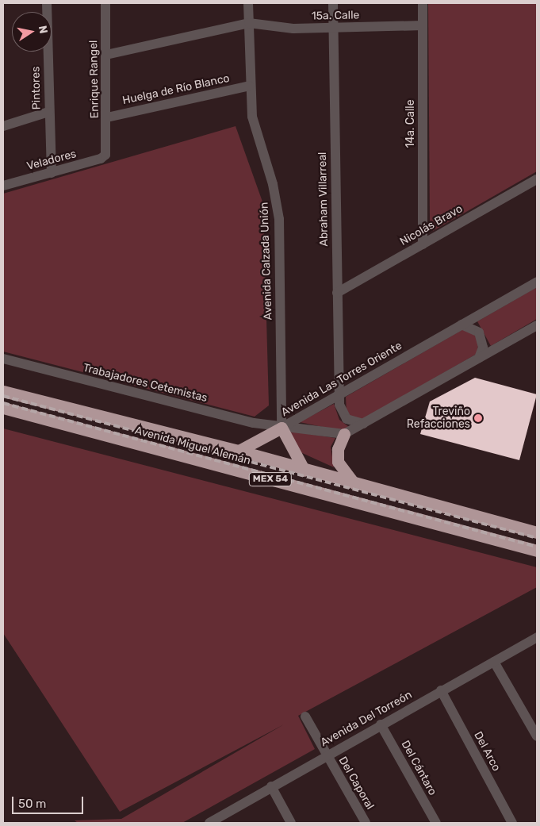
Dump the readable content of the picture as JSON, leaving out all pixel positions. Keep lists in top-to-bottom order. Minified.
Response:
{"streets":{"highway":["Avenida Miguel Alemán","MEX 54"],"street":["15a. Calle","Enrique Rangel","Pintores","Huelga de Río Blanco","14a. Calle","Veladores","Abraham Villarreal","Nicolás Bravo","Avenida Calzada Unión","Avenida Las Torres Oriente","Trabajadores Cetemistas","Avenida Del Torreón","Del Arco","Del Cántaro","Del Caporal"]},"crossings":[["15a. Calle","Enrique Rangel"],["15a. Calle","14a. Calle"],["15a. Calle","Abraham Villarreal"],["15a. Calle","Avenida Calzada Unión"],["Enrique Rangel","Huelga de Río Blanco"],["Enrique Rangel","Veladores"],["Pintores","Veladores"],["Huelga de Río Blanco","Avenida Calzada Unión"],["14a. Calle","Nicolás Bravo"],["Abraham Villarreal","Nicolás Bravo"],["Abraham Villarreal","Avenida Las Torres Oriente"],["Avenida Calzada Unión","Avenida Las Torres Oriente"],["Avenida Calzada Unión","Trabajadores Cetemistas"],["Avenida Las Torres Oriente","Trabajadores Cetemistas"],["Avenida Del Torreón","Del Arco"],["Avenida Del Torreón","Del Cántaro"],["Avenida Del Torreón","Del Caporal"]],"places":["Treviño Refacciones"],"scale_bar":"50 m","north":"right"}
